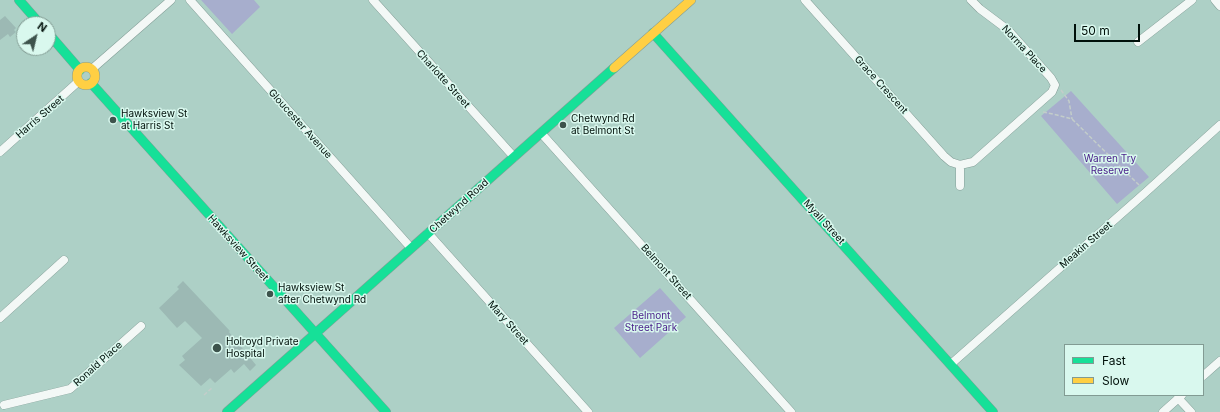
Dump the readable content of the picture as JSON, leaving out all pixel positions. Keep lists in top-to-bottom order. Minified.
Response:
{"streets":{"street":["Norma Place","Charlotte Street","Grace Crescent","Harris Street","Gloucester Avenue","Chetwynd Road","Myall Street","Meakin Street","Hawksview Street","Belmont Street","Mary Street","Ronald Place"]},"crossings":[["Charlotte Street","Chetwynd Road"],["Harris Street","Hawksview Street"],["Gloucester Avenue","Chetwynd Road"],["Chetwynd Road","Myall Street"],["Chetwynd Road","Hawksview Street"],["Chetwynd Road","Belmont Street"],["Chetwynd Road","Mary Street"],["Myall Street","Meakin Street"]],"parks":["Warren Try Reserve","Belmont Street Park"],"places":["Hawksview St at Harris St","Chetwynd Rd at Belmont St","Hawksview St after Chetwynd Rd","Holroyd Private Hospital"],"legend":["Fast","Slow"],"scale_bar":"50 m","north":"top right"}
